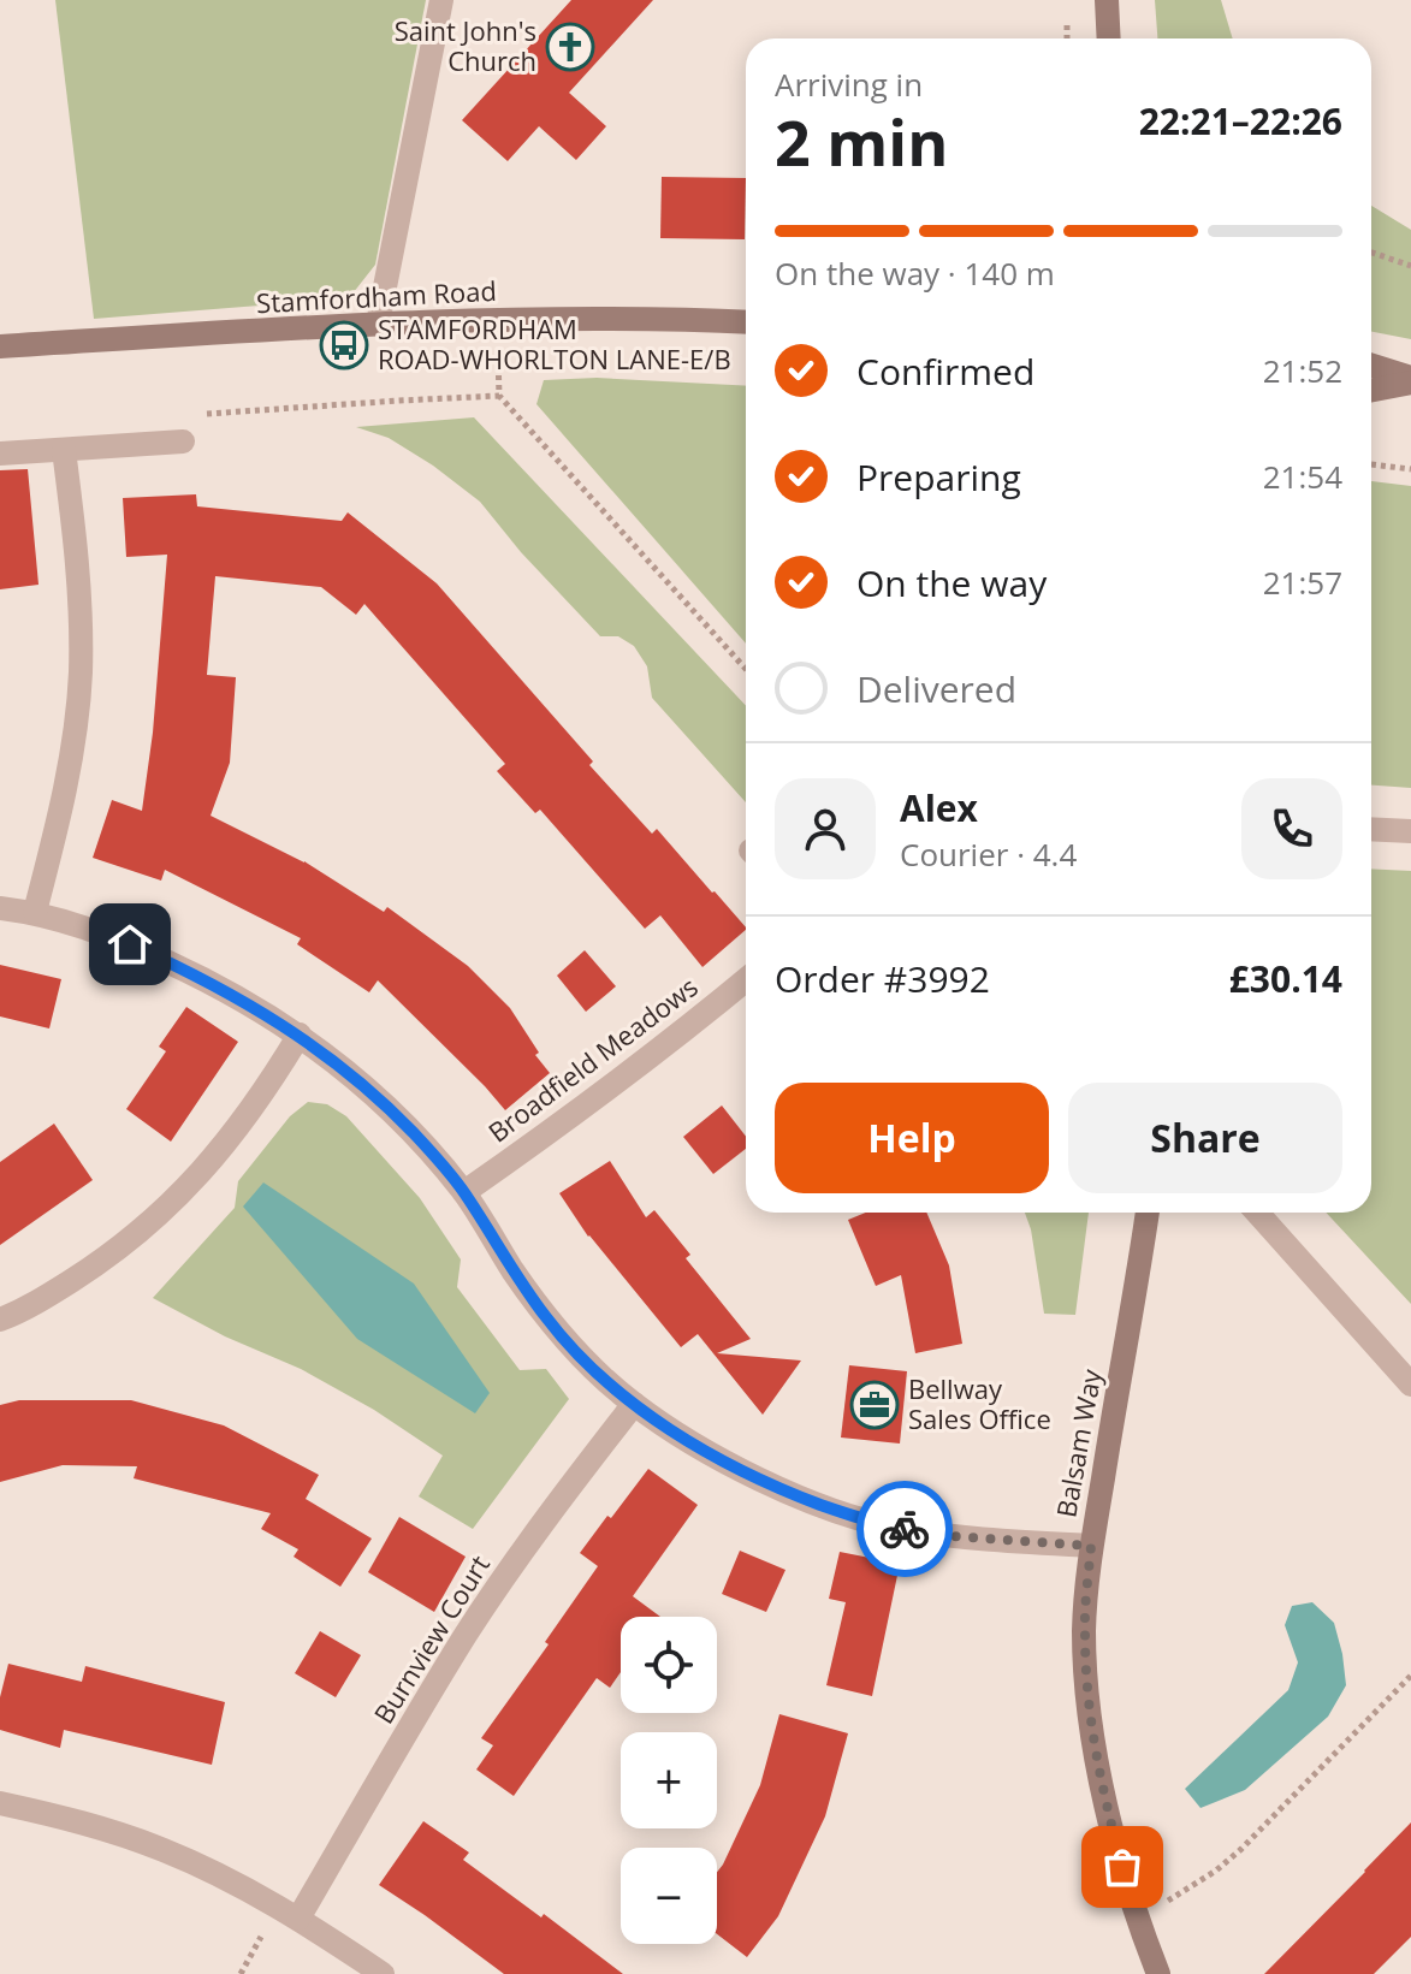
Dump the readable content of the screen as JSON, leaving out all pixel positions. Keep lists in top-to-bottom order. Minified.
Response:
{"streets":{"main road":["Stamfordham Road","Balsam Way"],"street":["Broadfield Meadows","Burnview Court"]},"places":{"church":["Saint John's Church"],"bus stop":["STAMFORDHAM ROAD-WHORLTON LANE-E/B"],"office":["Bellway Sales Office"]},"page":{"heading":["2 min","Arriving in","22:21–22:26"],"panel":["Alex","Courier · 4.4","Order #3992","£30.14"],"bar":"On the way · 140 m","list":[["Confirmed","21:52"],["Preparing","21:54"],["On the way","21:57"],"Delivered"],"buttons":["Help","Share"],"map_buttons":["+","−"]}}
